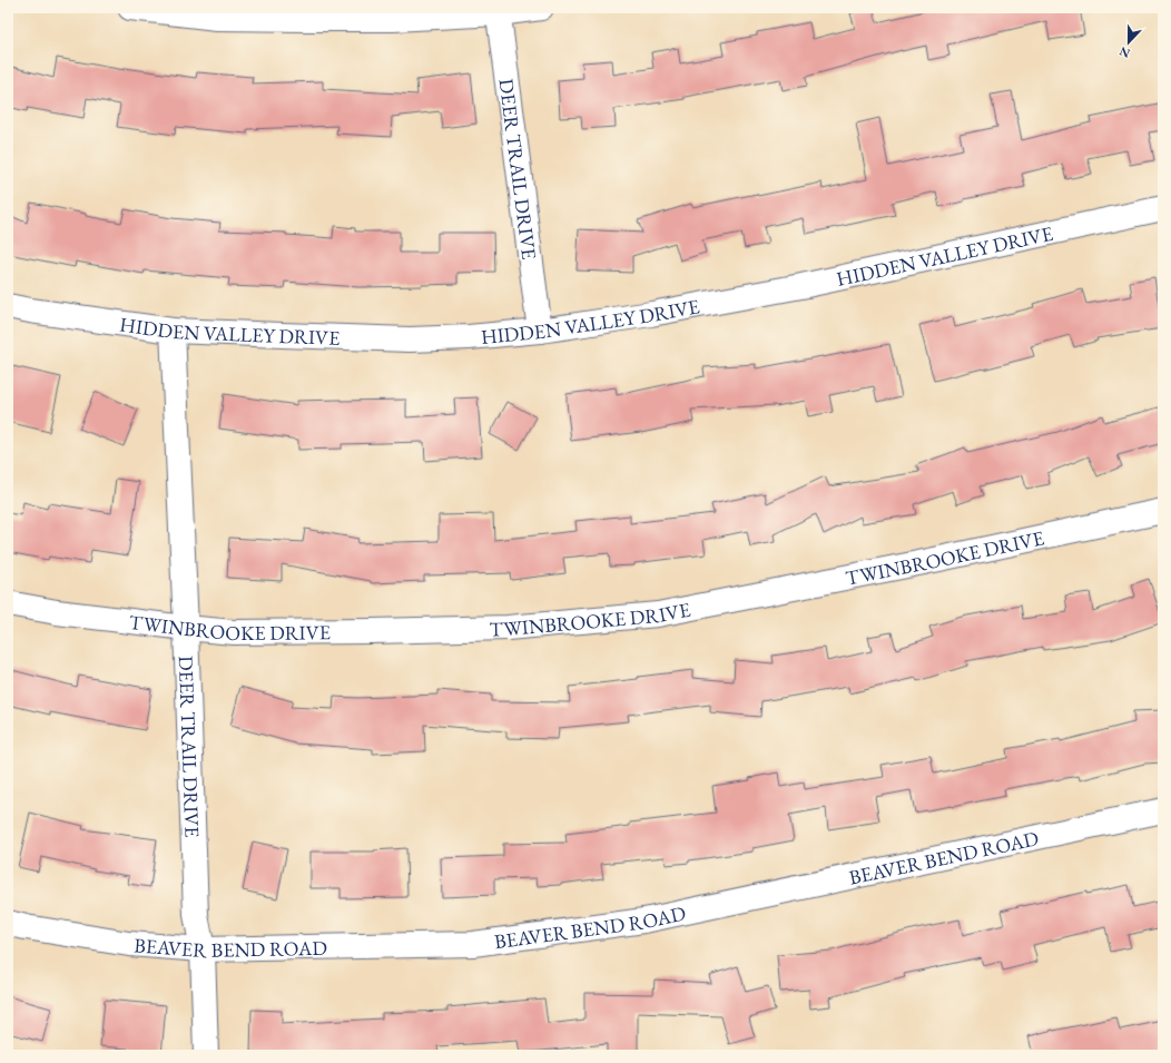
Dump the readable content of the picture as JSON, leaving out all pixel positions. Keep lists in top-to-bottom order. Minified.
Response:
{"streets":{"street":["DEER TRAIL DRIVE","HIDDEN VALLEY DRIVE","TWINBROOKE DRIVE","BEAVER BEND ROAD"]},"crossings":[["DEER TRAIL DRIVE","HIDDEN VALLEY DRIVE"],["DEER TRAIL DRIVE","TWINBROOKE DRIVE"],["DEER TRAIL DRIVE","BEAVER BEND ROAD"]],"north":"bottom"}
